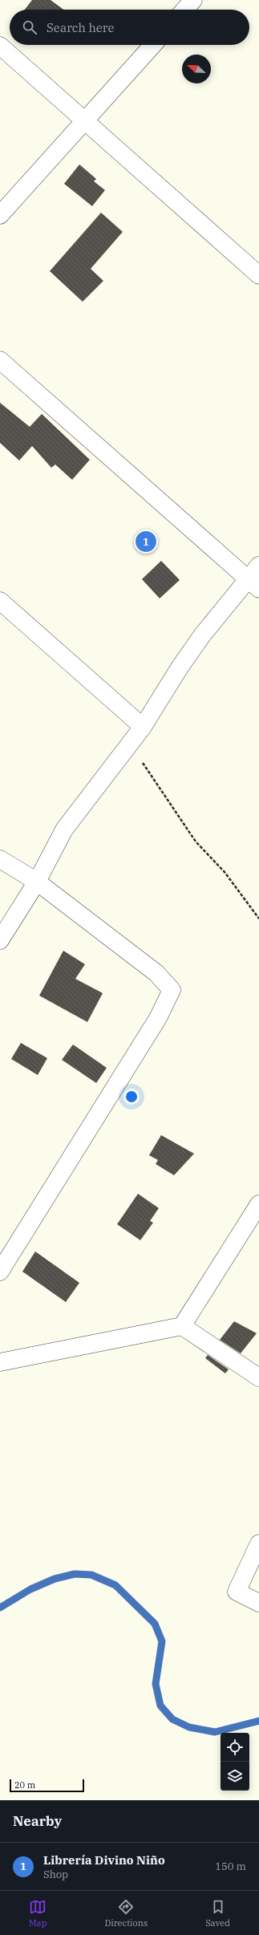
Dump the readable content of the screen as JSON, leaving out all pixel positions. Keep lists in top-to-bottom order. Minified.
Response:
{"scale_bar":"20 m","north":"top left","page":{"search":"Search here","pins":"1","scale":"20 m","heading":"Nearby","list":[{"mark":"1","name":"Librería Divino Niño","note":"Shop","value":"150 m"}],"nav":["Map","Directions","Saved"]}}
